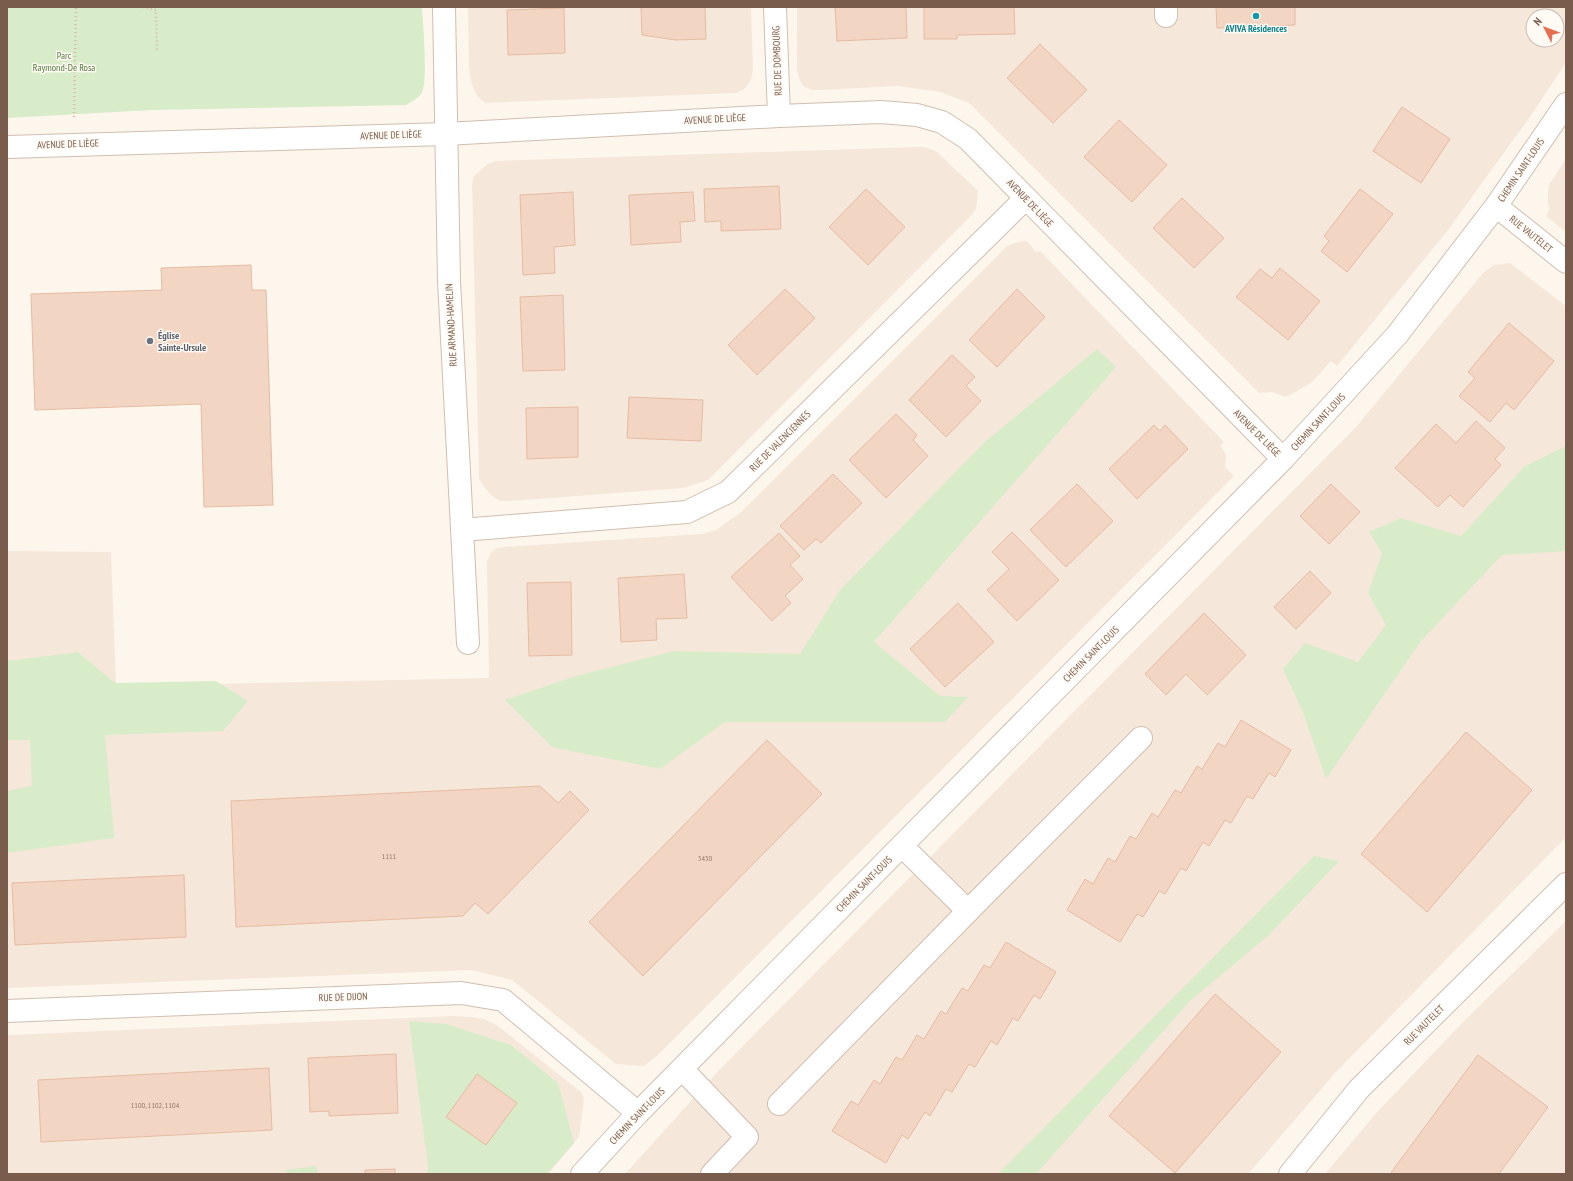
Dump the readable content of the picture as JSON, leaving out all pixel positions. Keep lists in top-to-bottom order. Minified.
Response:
{"streets":{"street":["RUE DE DOMBOURG","AVENUE DE LIÈGE","CHEMIN SAINT-LOUIS","RUE VAUTELET","RUE ARMAND-HAMELIN","RUE DE VALENCIENNES","RUE DE DIJON"]},"crossings":[["RUE DE DOMBOURG","AVENUE DE LIÈGE"],["AVENUE DE LIÈGE","CHEMIN SAINT-LOUIS"],["AVENUE DE LIÈGE","RUE ARMAND-HAMELIN"],["AVENUE DE LIÈGE","RUE DE VALENCIENNES"],["CHEMIN SAINT-LOUIS","RUE VAUTELET"],["CHEMIN SAINT-LOUIS","RUE DE DIJON"],["RUE ARMAND-HAMELIN","RUE DE VALENCIENNES"]],"parks":["Parc Raymond-De Rosa"],"places":["AVIVA Résidences","Église Sainte-Ursule"],"house_numbers":["1111","3450","1100, 1102, 1104"],"north":"top left"}
